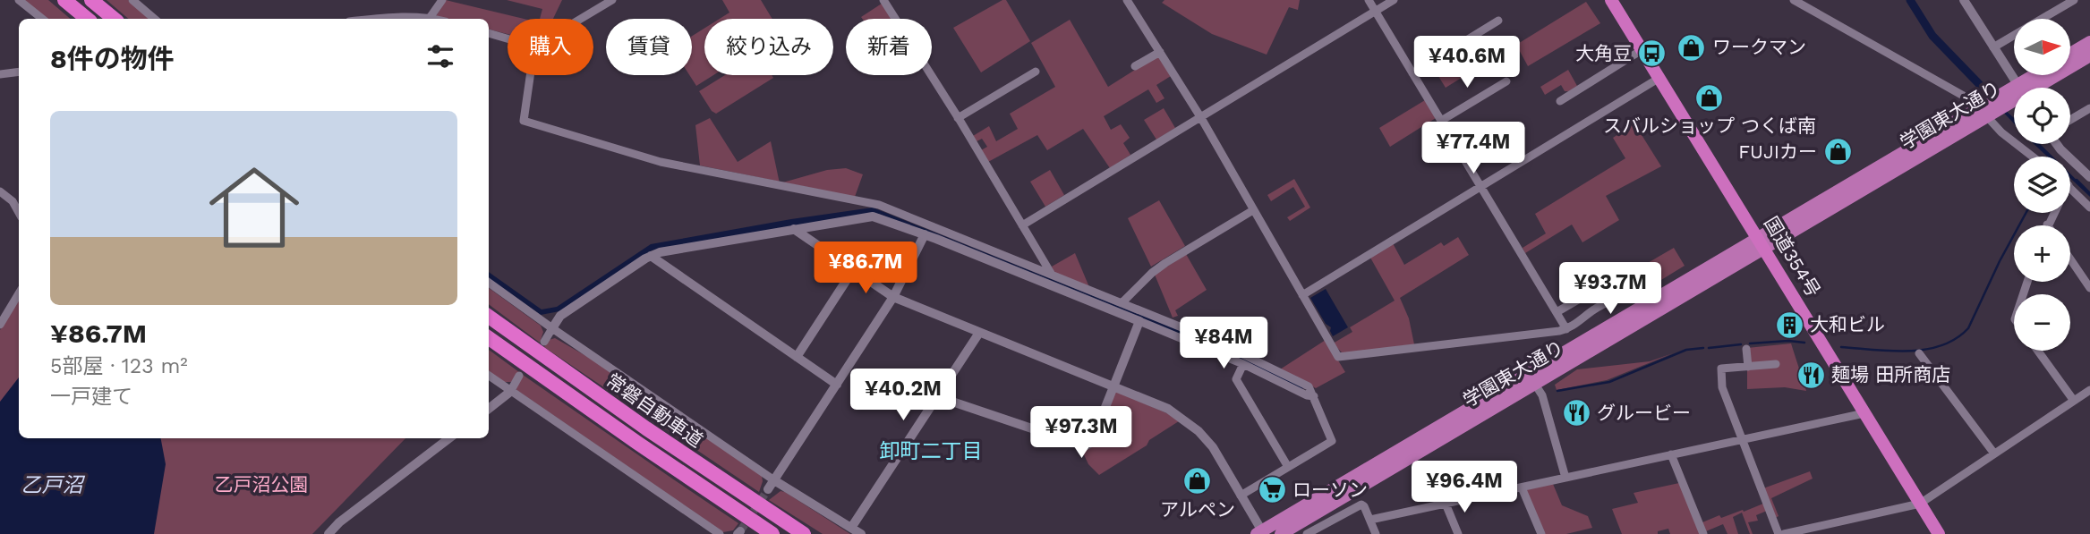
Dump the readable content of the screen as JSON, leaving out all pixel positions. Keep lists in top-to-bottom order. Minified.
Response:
{"streets":{"highway":["国道354号","常磐自動車道"],"main road":["学園東大通り"]},"crossings":[["学園東大通り","国道354号"]],"districts":["卸町二丁目"],"water":["乙戸沼"],"parks":["乙戸沼公園"],"places":{"shop":["ワークマン","スバルショップ つくば南","FUJIカー","アルペン"],"bus stop":["大角豆"],"building":["大和ビル"],"restaurant":["麺場 田所商店","グルービー"],"supermarket":["ローソン"]},"north":"right","page":{"map_buttons":["+","−"],"chip":["購入","賃貸","絞り込み","新着"],"heading":"8件の物件","price":["¥40.6M","¥77.4M","¥86.7M","¥93.7M","¥84M","¥40.2M","¥97.3M","¥96.4M"],"list":[{"name":"¥86.7M","note":"5部屋 · 123 m² · 一戸建て"}]}}
